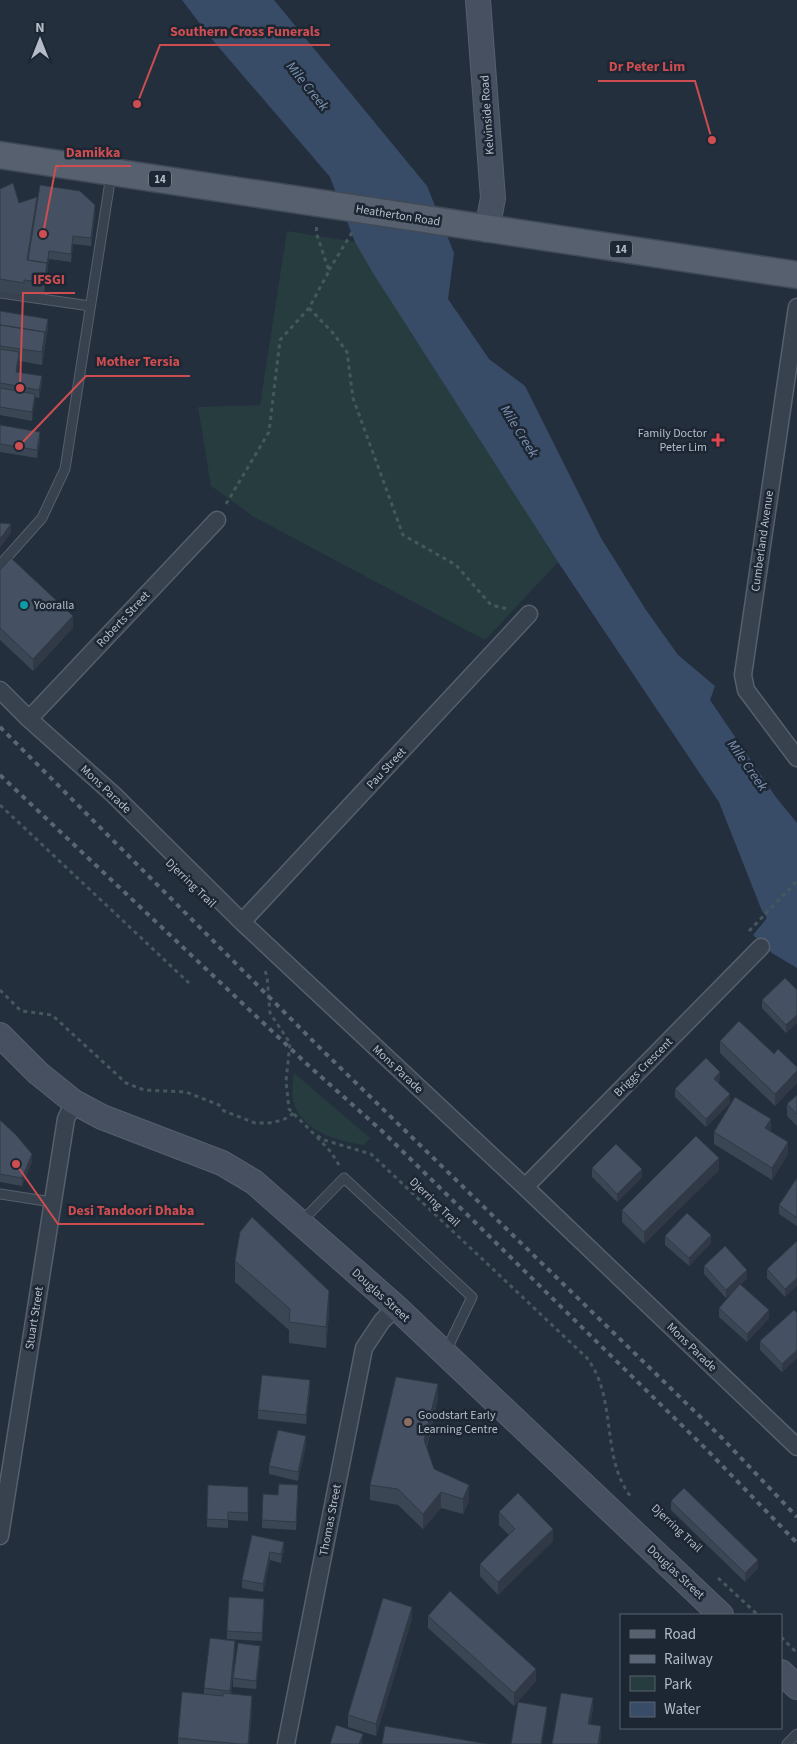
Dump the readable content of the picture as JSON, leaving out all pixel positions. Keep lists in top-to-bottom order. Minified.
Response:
{"streets":{"main road":["Kelvinside Road","14","Heatherton Road","Douglas Street"],"street":["Cumberland Avenue","Roberts Street","Pau Street","Mons Parade","Briggs Crescent","Stuart Street","Thomas Street"],"path":["Djerring Trail"]},"crossings":[["Kelvinside Road","Heatherton Road"],["Roberts Street","Mons Parade"],["Pau Street","Mons Parade"],["Mons Parade","Briggs Crescent"],["Douglas Street","Stuart Street"],["Douglas Street","Thomas Street"]],"water":["Mile Creek"],"places":{"other":["Southern Cross Funerals","Dr Peter Lim","Damikka","IFSGI","Mother Tersia","Yooralla","Desi Tandoori Dhaba","Goodstart Early Learning Centre"],"health":["Family Doctor Peter Lim"]},"legend":["Road","Railway","Park","Water"],"north":"top"}
